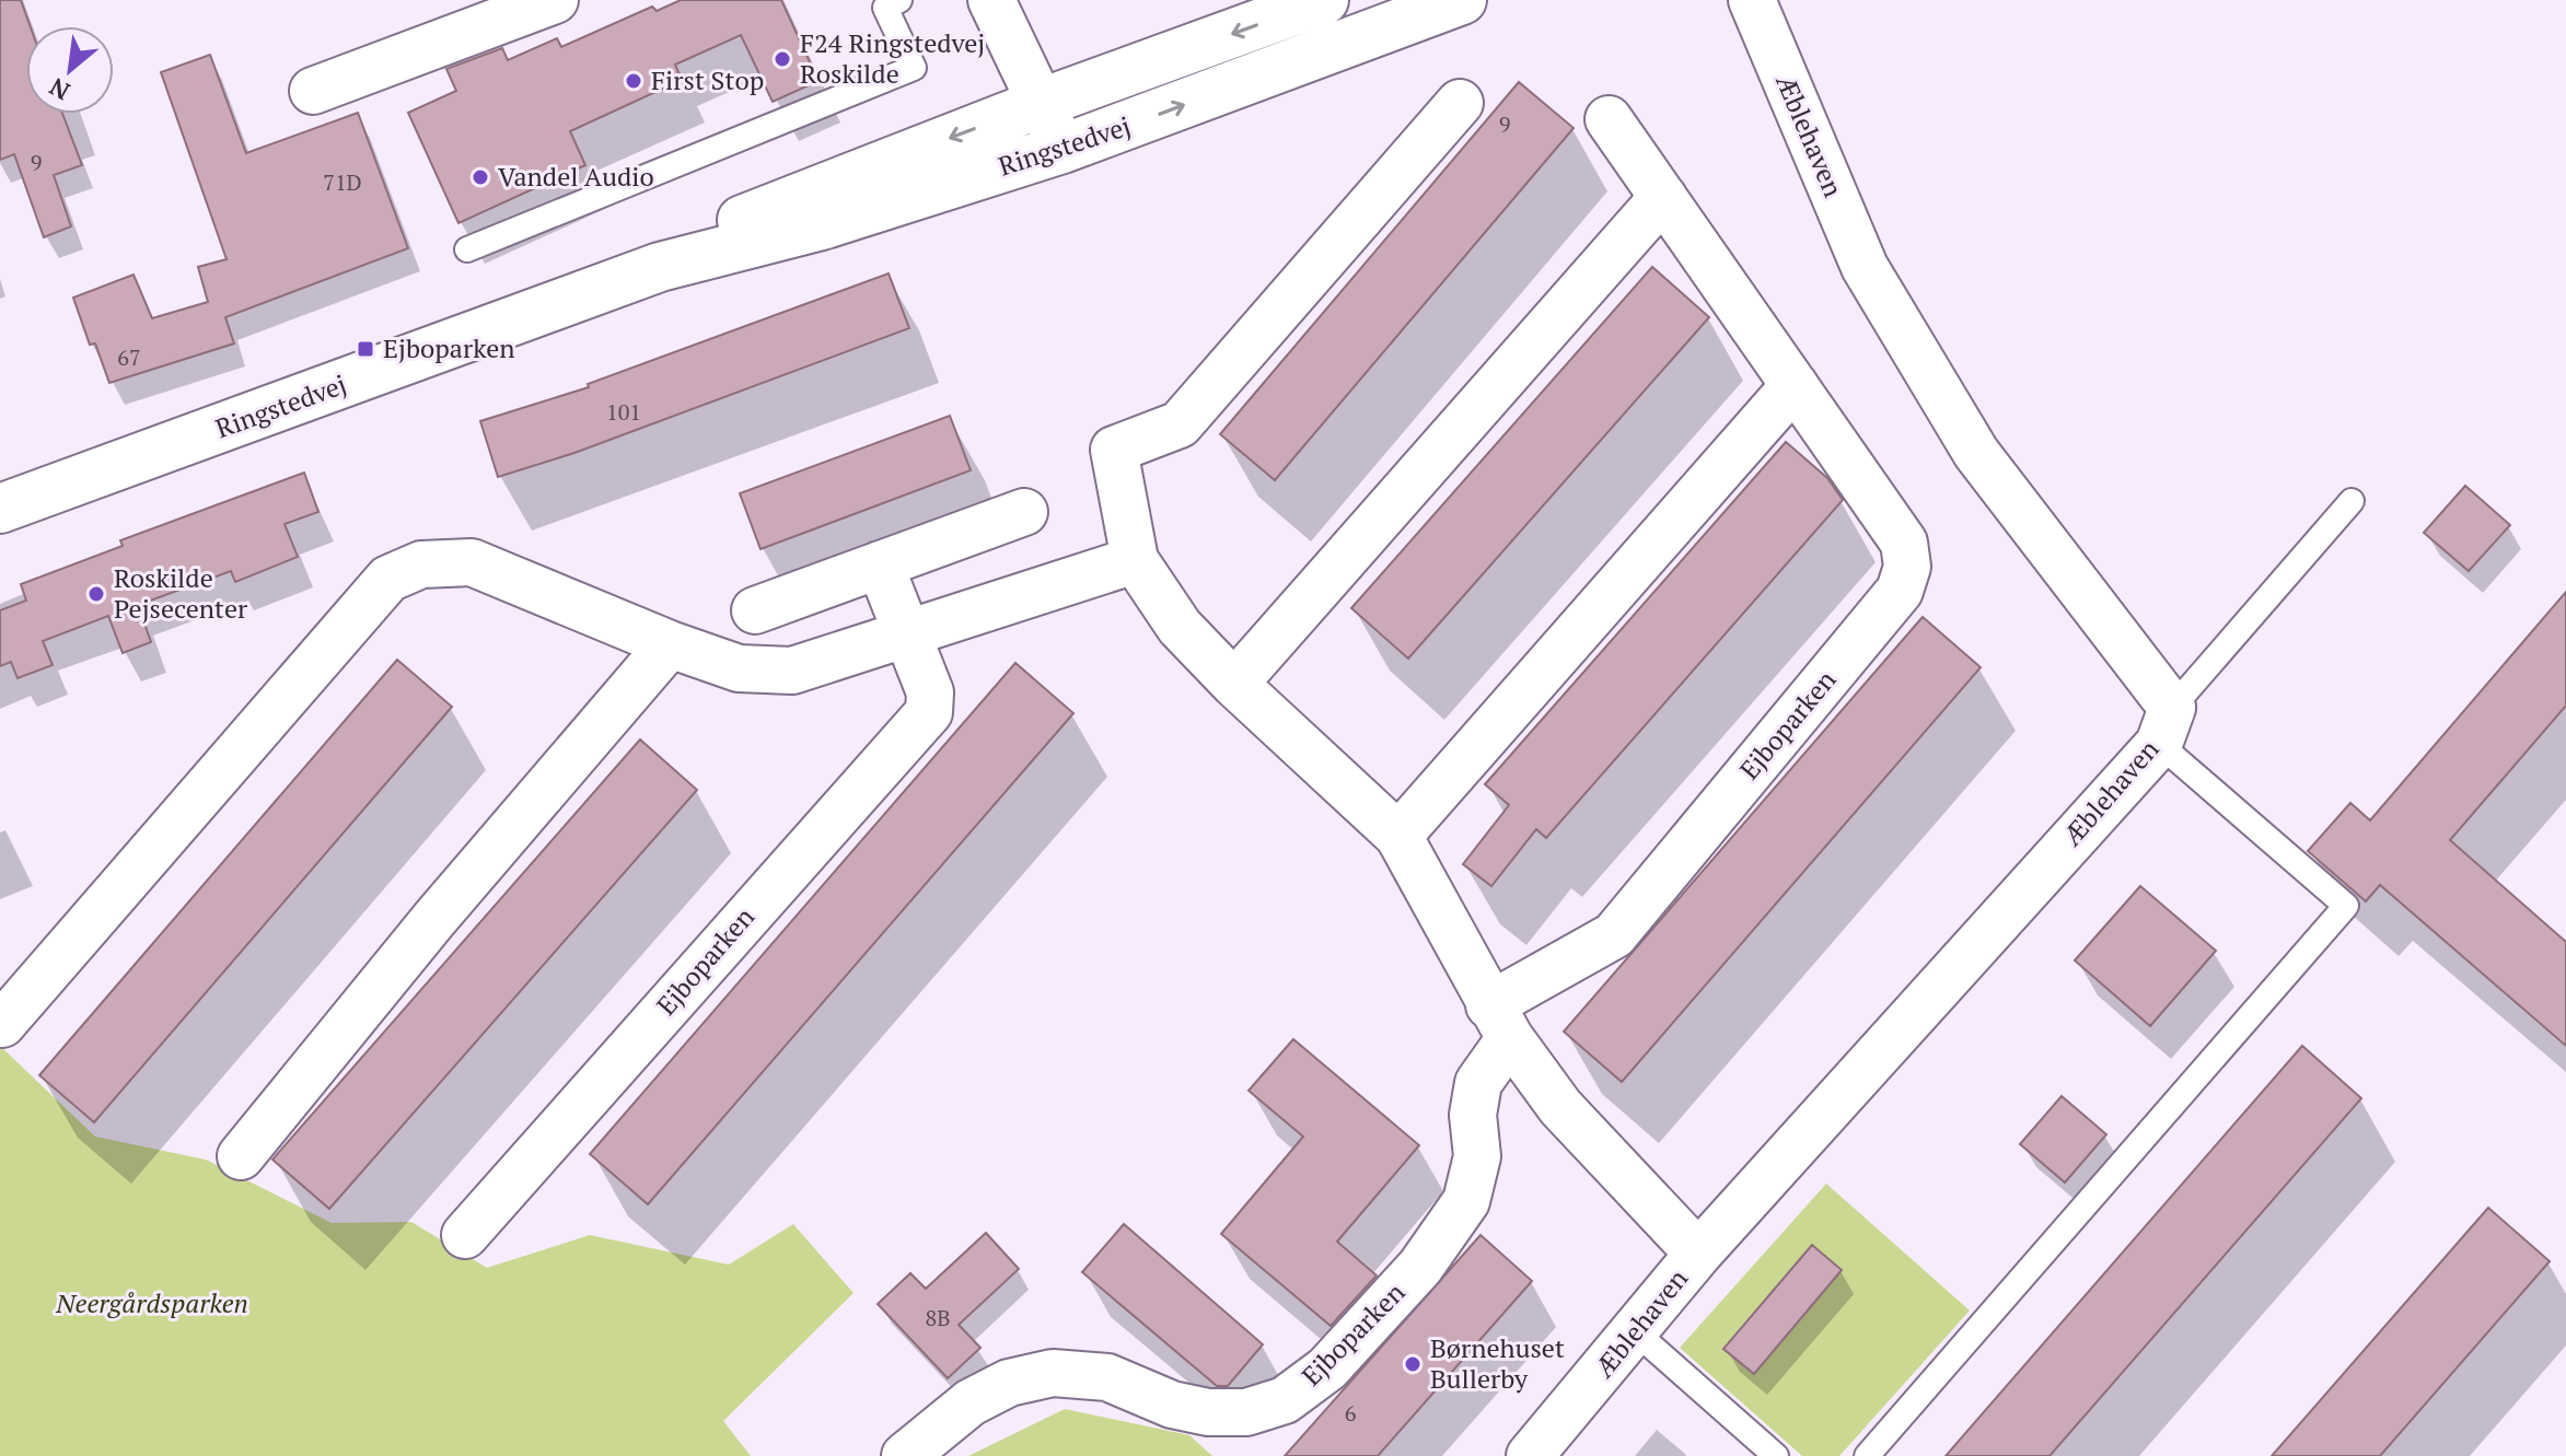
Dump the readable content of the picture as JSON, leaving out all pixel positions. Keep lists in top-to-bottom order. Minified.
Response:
{"streets":{"street":["Æblehaven","Ringstedvej","Ejboparken"]},"parks":["Neergårdsparken"],"places":{"other":["F24 Ringstedvej Roskilde","First Stop","Vandel Audio","Roskilde Pejsecenter","Børnehuset Bullerby"],"transit":["Ejboparken"]},"house_numbers":["9","9","71D","67","101","8B","6"],"north":"bottom left"}
